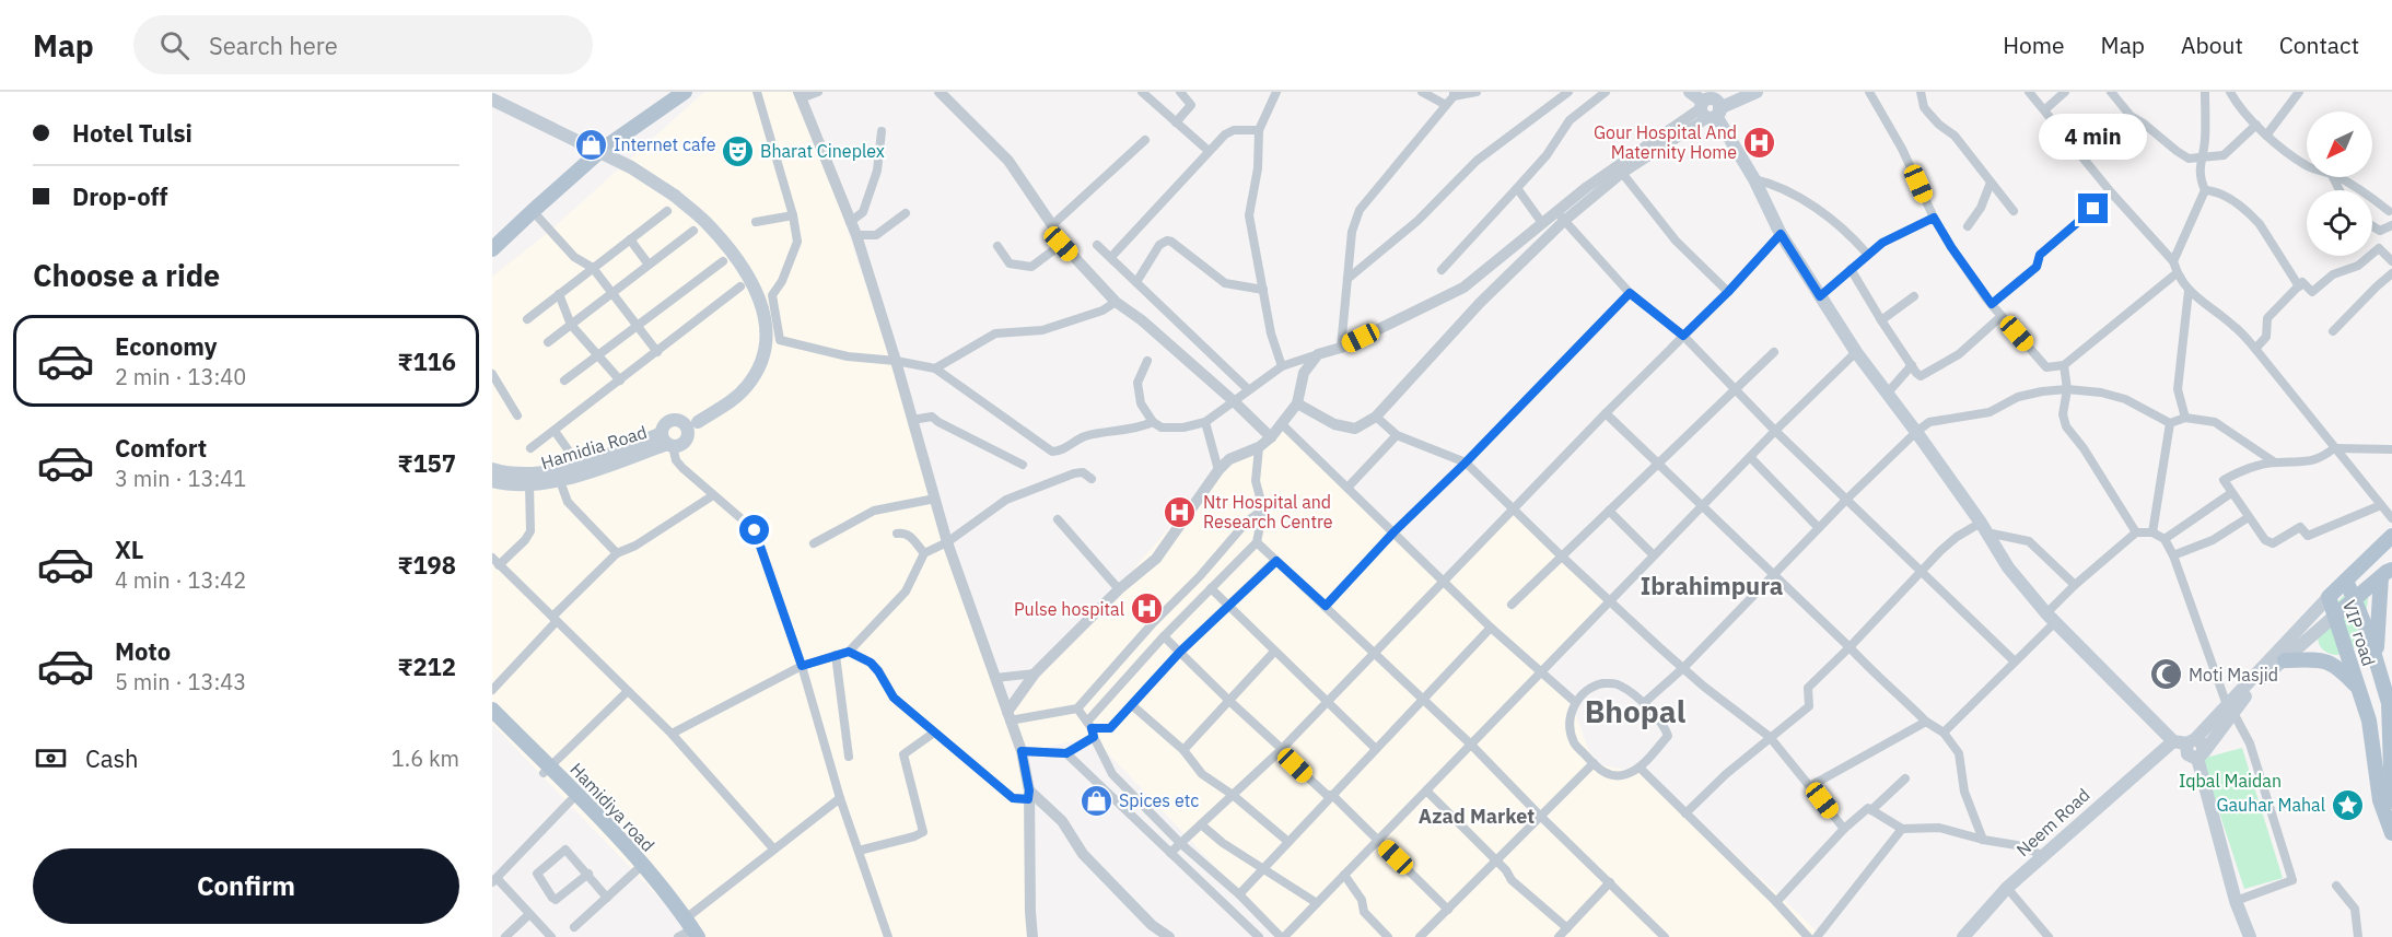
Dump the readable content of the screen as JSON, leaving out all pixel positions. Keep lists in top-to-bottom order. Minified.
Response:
{"streets":{"main road":["Hamidia Road","VIP road","Hamidiya road","Neem Road"]},"districts":["Ibrahimpura","Bhopal","Azad Market"],"parks":["Iqbal Maidan"],"places":{"hospital":["Gour Hospital And Maternity Home","Ntr Hospital and Research Centre","Pulse hospital"],"shop":["Internet cafe","Spices etc"],"theatre":["Bharat Cineplex"],"mosque":["Moti Masjid"],"place":["Gauhar Mahal"]},"north":"bottom left","page":{"header":"Map","search":"Search here","nav":["Home","Map","About","Contact"],"banner":["Hotel Tulsi","Drop-off"],"bubble":"4 min","heading":"Choose a ride","list":[{"name":"Economy","note":"2 min · 13:40","value":"₹116"},{"name":"Comfort","note":"3 min · 13:41","value":"₹157"},{"name":"XL","note":"4 min · 13:42","value":"₹198"},{"name":"Moto","note":"5 min · 13:43","value":"₹212"}],"pay":["Cash","1.6 km"],"buttons":"Confirm"}}
